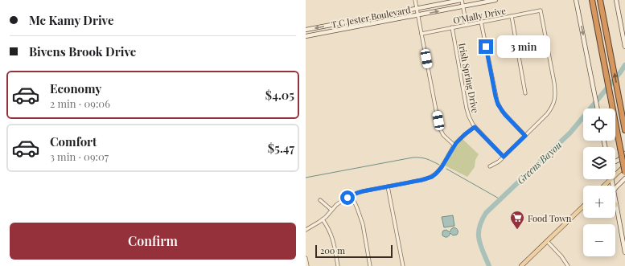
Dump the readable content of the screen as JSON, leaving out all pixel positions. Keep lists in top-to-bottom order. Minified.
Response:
{"streets":{"main road":["T C Jester Boulevard"],"street":["O'Mally Drive","Irish Spring Drive"]},"crossings":[["O'Mally Drive","Irish Spring Drive"]],"water":["Greens Bayou"],"places":{"supermarket":["Food Town"]},"scale_bar":"200 m","page":{"banner":["Mc Kamy Drive","Bivens Brook Drive"],"bubble":"3 min","list":[{"name":"Economy","note":"2 min · 09:06","value":"$4.05"},{"name":"Comfort","note":"3 min · 09:07","value":"$5.47"}],"map_buttons":["+","−"],"buttons":"Confirm","scale":"200 m"}}
